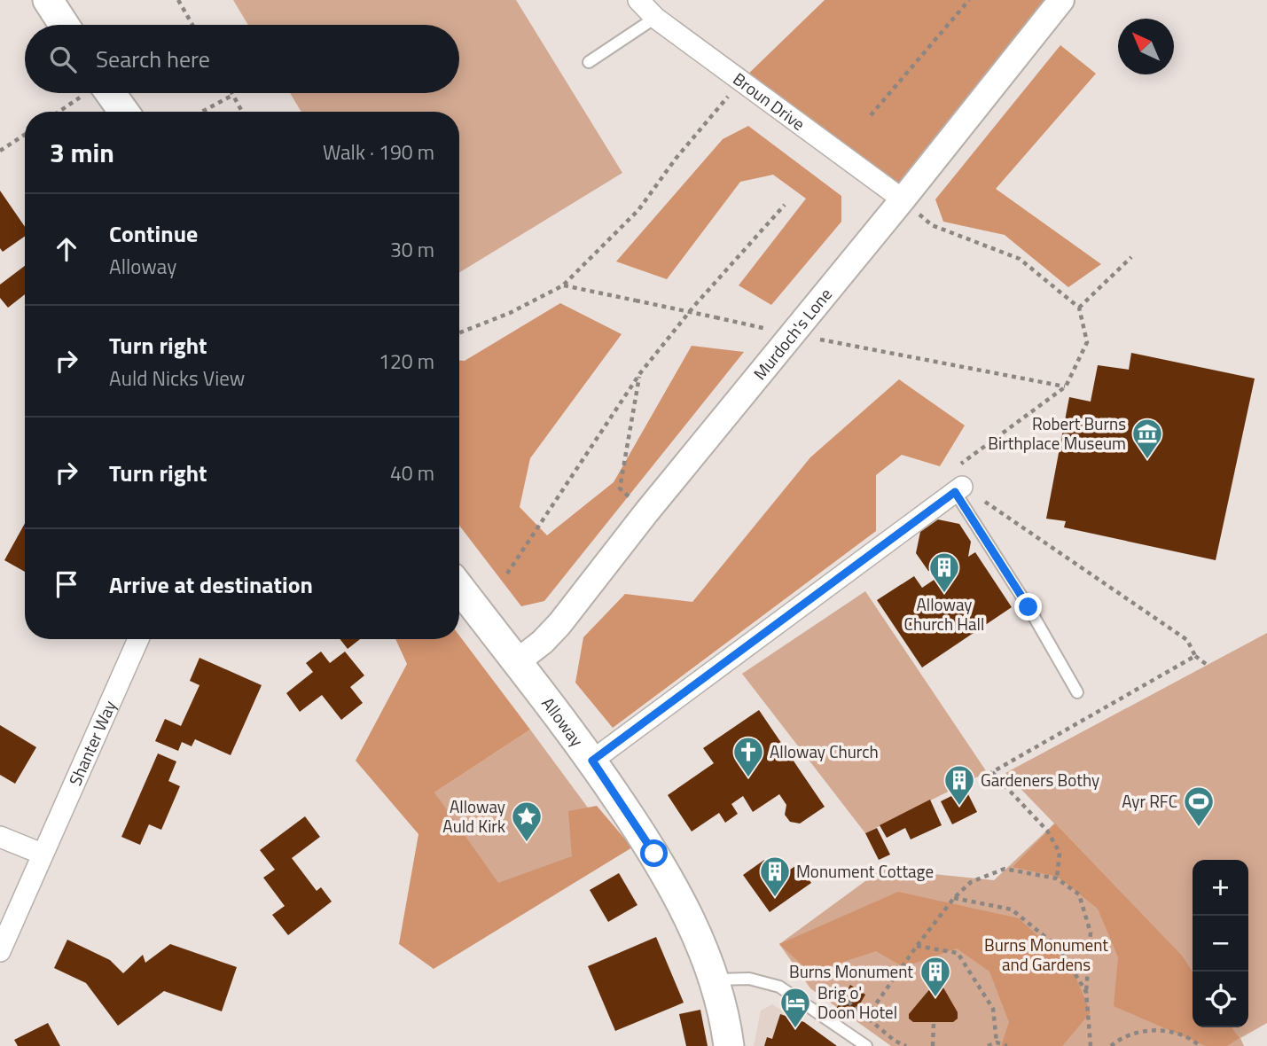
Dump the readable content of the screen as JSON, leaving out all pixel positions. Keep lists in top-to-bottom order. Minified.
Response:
{"streets":{"main road":["Alloway"],"street":["Broun Drive","Murdoch's Lone","Shanter Way"]},"crossings":[["Broun Drive","Murdoch's Lone"],["Murdoch's Lone","Alloway"]],"parks":["Burns Monument and Gardens"],"places":{"museum":["Robert Burns Birthplace Museum"],"building":["Alloway Church Hall","Gardeners Bothy","Monument Cottage","Burns Monument"],"church":["Alloway Church"],"sports":["Ayr RFC"],"place":["Alloway Auld Kirk"],"hotel":["Brig o' Doon Hotel"]},"north":"top left","page":{"search":"Search here","heading":["3 min","Walk · 190 m"],"list":[["Continue","Alloway","30 m"],["Turn right","Auld Nicks View","120 m"],["Turn right","40 m"],"Arrive at destination"],"map_buttons":["+","−"]}}
